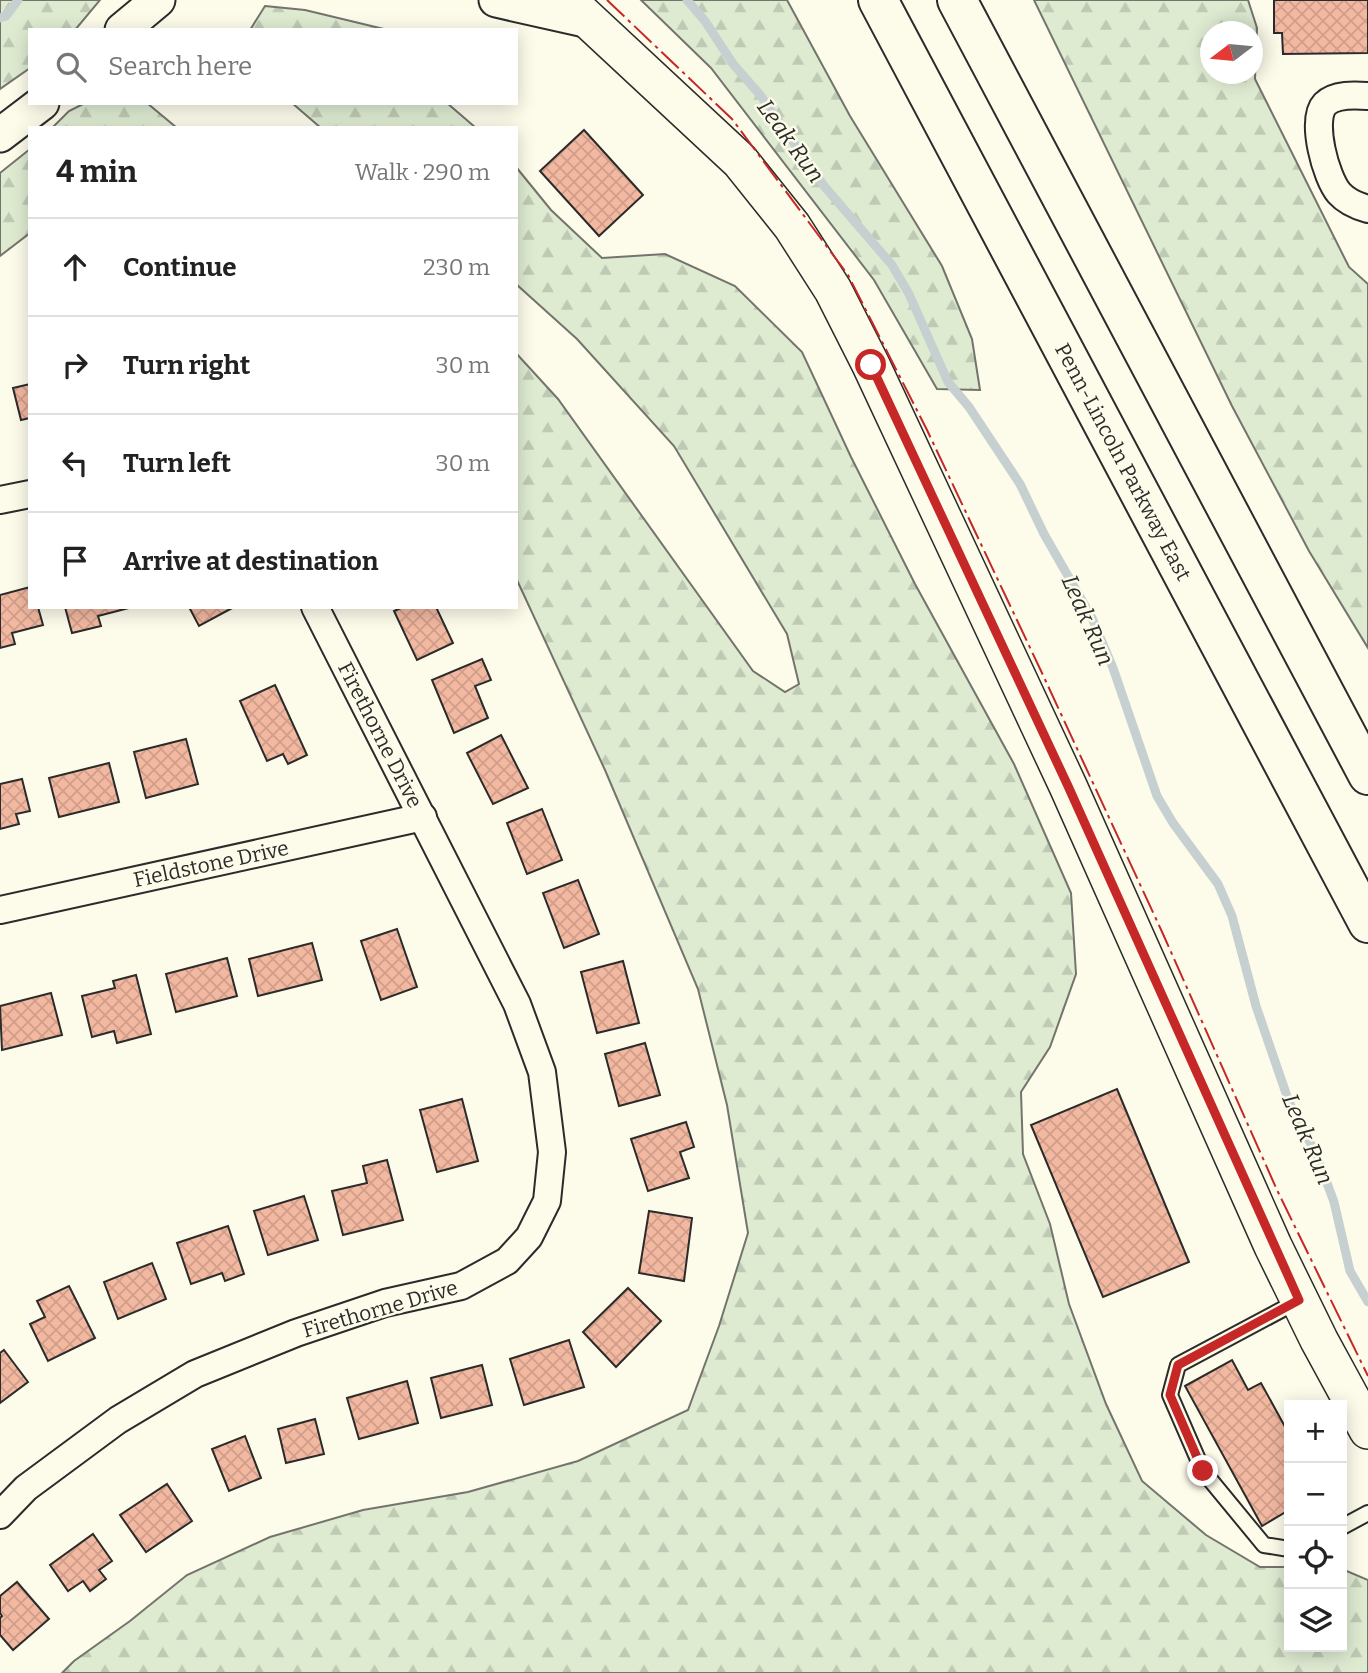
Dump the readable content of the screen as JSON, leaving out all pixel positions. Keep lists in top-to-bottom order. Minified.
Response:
{"streets":{"highway":["Penn-Lincoln Parkway East"],"street":["Firethorne Drive","Fieldstone Drive"]},"crossings":[["Firethorne Drive","Fieldstone Drive"]],"water":["Leak Run"],"north":"left","page":{"search":"Search here","heading":["4 min","Walk · 290 m"],"list":[["Continue","230 m"],["Turn right","30 m"],["Turn left","30 m"],"Arrive at destination"],"map_buttons":["+","−"]}}
